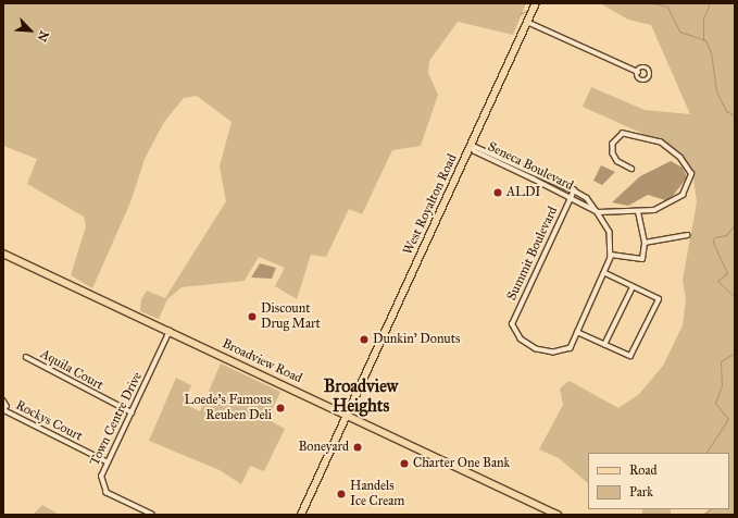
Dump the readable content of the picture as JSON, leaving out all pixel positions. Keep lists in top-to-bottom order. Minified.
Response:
{"streets":{"main road":["West Royalton Road","Broadview Road"],"street":["Seneca Boulevard","Summit Boulevard","Aquila Court","Town Centre Drive","Rockys Court"]},"crossings":[["Seneca Boulevard","West Royalton Road"],["Seneca Boulevard","Summit Boulevard"],["West Royalton Road","Broadview Road"],["Broadview Road","Town Centre Drive"],["Aquila Court","Town Centre Drive"],["Town Centre Drive","Rockys Court"]],"districts":["Broadview Heights"],"places":["ALDI","Discount Drug Mart","Dunkin' Donuts","Loede's Famous Reuben Deli","Boneyard","Charter One Bank","Handels Ice Cream"],"legend":["Road","Park"],"north":"bottom right"}
